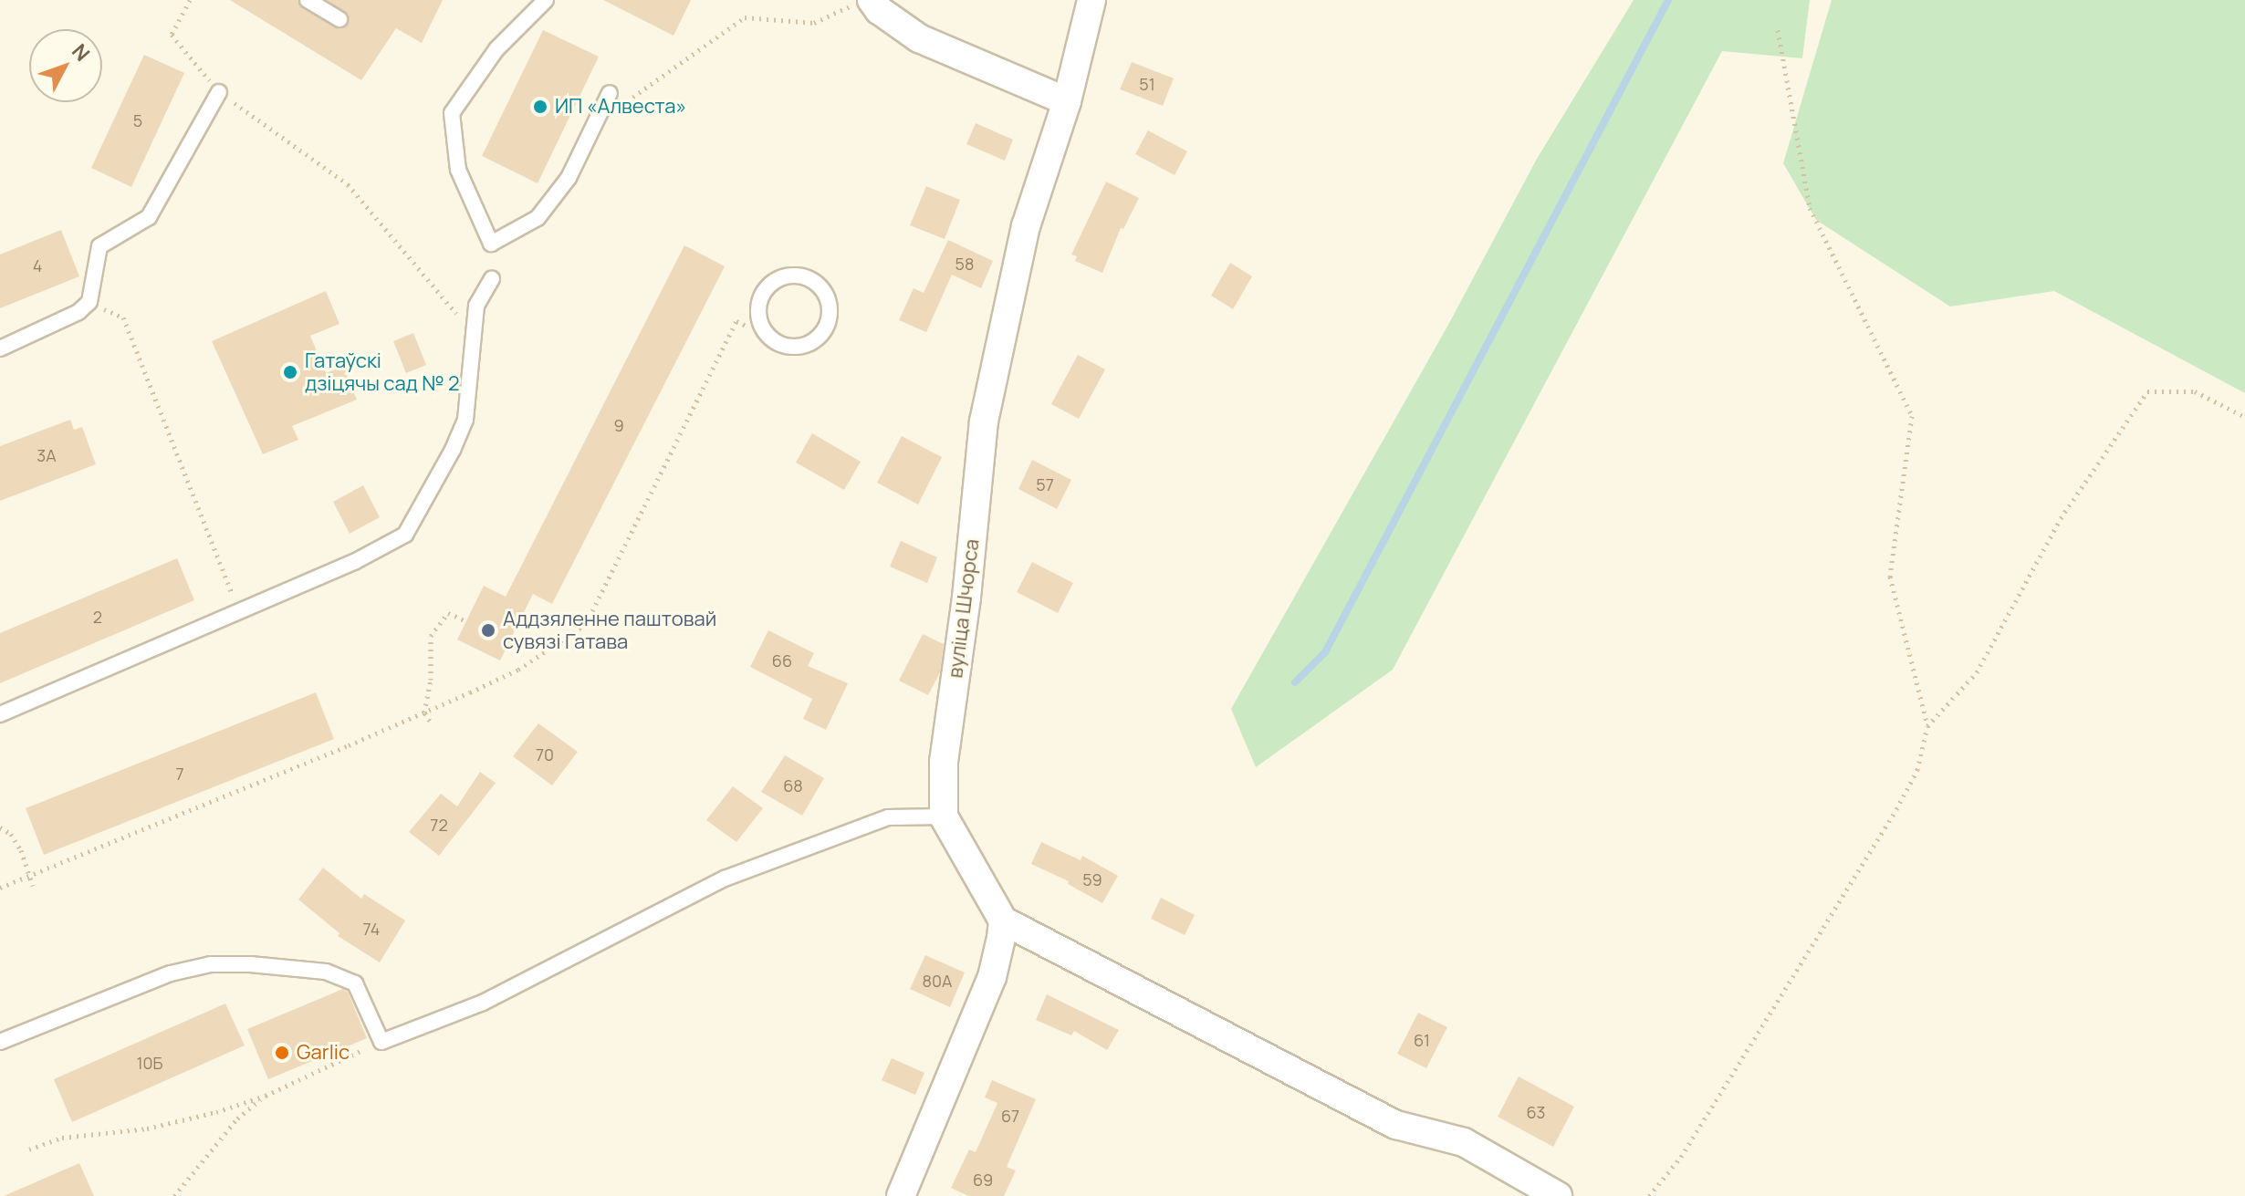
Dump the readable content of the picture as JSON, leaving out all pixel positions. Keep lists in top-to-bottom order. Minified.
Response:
{"streets":{"street":["вуліца Шчорса"]},"places":["ИП «Алвеста»","Гатаўскі дзіцячы сад № 2","Аддзяленне паштовай сувязі Гатава","Garlic"],"house_numbers":["51","5","58","4","9","3А","57","2","66","70","7","68","72","59","74","80А","61","10Б","63","67","69"],"north":"top right"}
